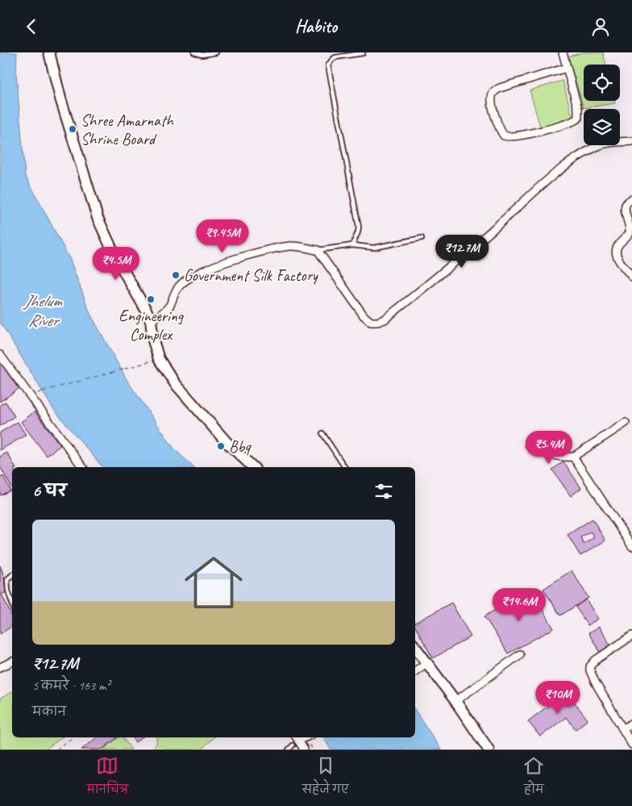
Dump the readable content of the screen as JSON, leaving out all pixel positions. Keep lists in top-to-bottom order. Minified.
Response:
{"water":["Jhelum River"],"places":["Shree Amarnath Shrine Board","Government Silk Factory","Engineering Complex","Bbq"],"page":{"header":"Habito","price":["₹9.45M","₹12.7M","₹4.5M","₹5.4M","₹14.6M","₹10M"],"heading":"6 घर","list":[{"name":"₹12.7M","note":"5 कमरे · 163 m² · मकान"}],"tabs":["मानचित्र","सहेजे गए","होम"]}}
